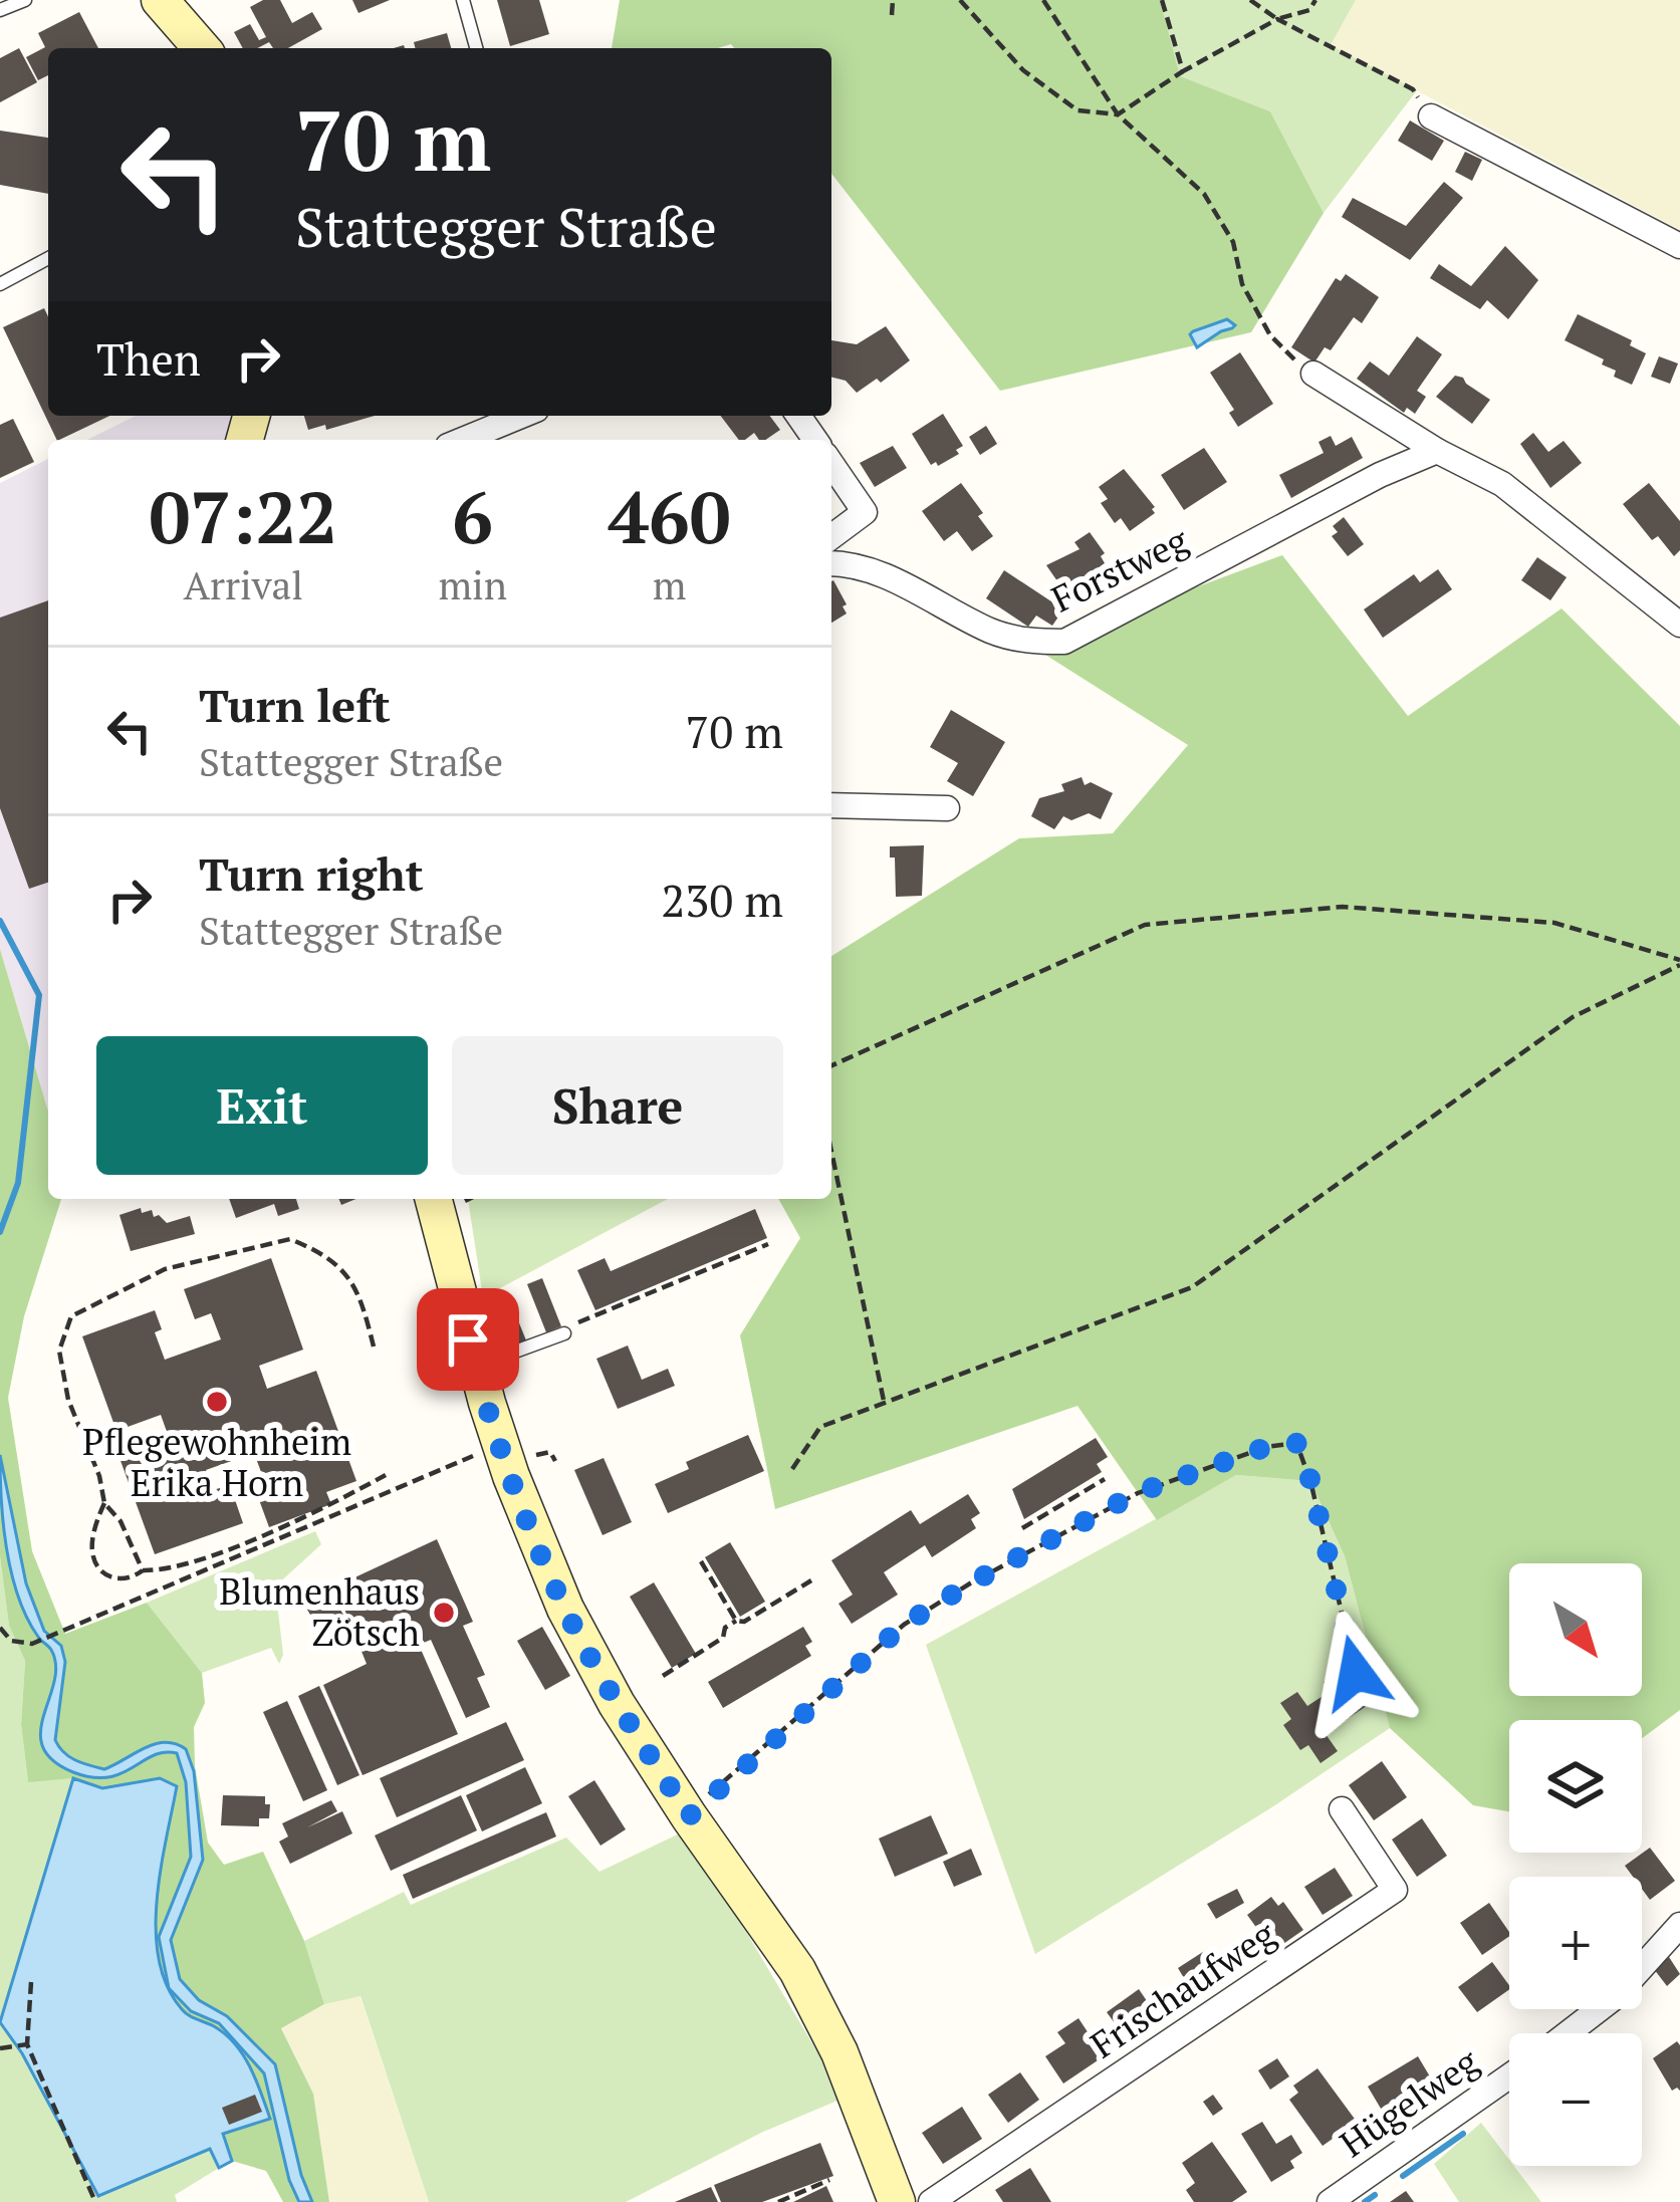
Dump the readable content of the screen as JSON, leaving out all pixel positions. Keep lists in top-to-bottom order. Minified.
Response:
{"streets":{"street":["Forstweg","Frischaufweg","Hügelweg"]},"places":["Pflegewohnheim Erika Horn","Blumenhaus Zötsch"],"north":"bottom right","page":{"turn":["70 m","Stattegger Straße"],"then":"Then","eta":["07:22","Arrival","6","min","460","m"],"list":[{"name":"Turn left","note":"Stattegger Straße","value":"70 m"},{"name":"Turn right","note":"Stattegger Straße","value":"230 m"}],"buttons":["Exit","Share"],"map_buttons":["+","−"]}}
